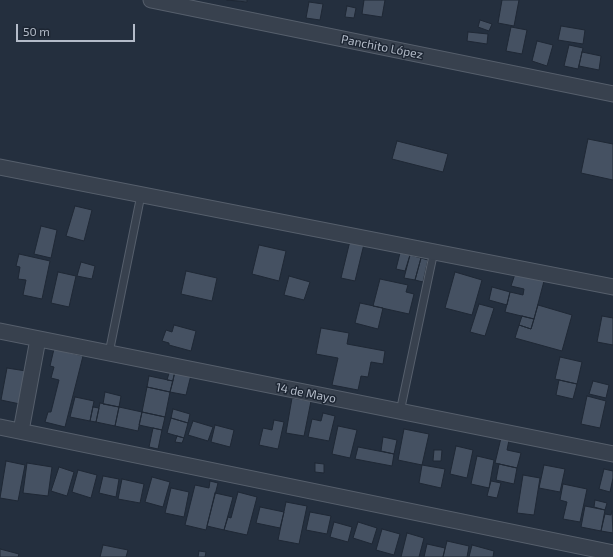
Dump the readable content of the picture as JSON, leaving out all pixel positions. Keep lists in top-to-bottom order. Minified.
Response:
{"streets":{"street":["Panchito López","14 de Mayo"]},"scale_bar":"50 m"}
